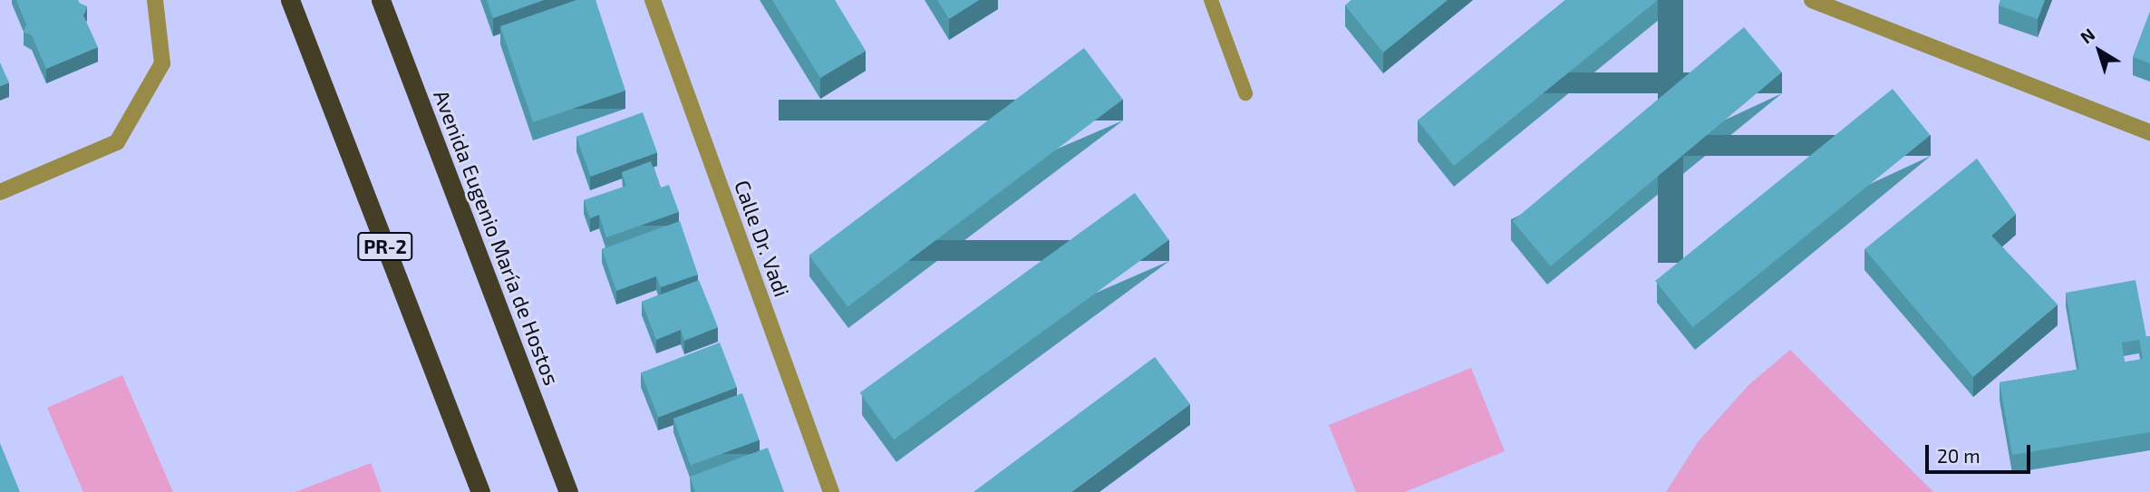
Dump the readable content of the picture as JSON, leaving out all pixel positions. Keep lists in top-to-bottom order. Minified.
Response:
{"streets":{"highway":["Avenida Eugenio María de Hostos","PR-2"],"street":["Calle Dr. Vadi"]},"scale_bar":"20 m","north":"top left"}
